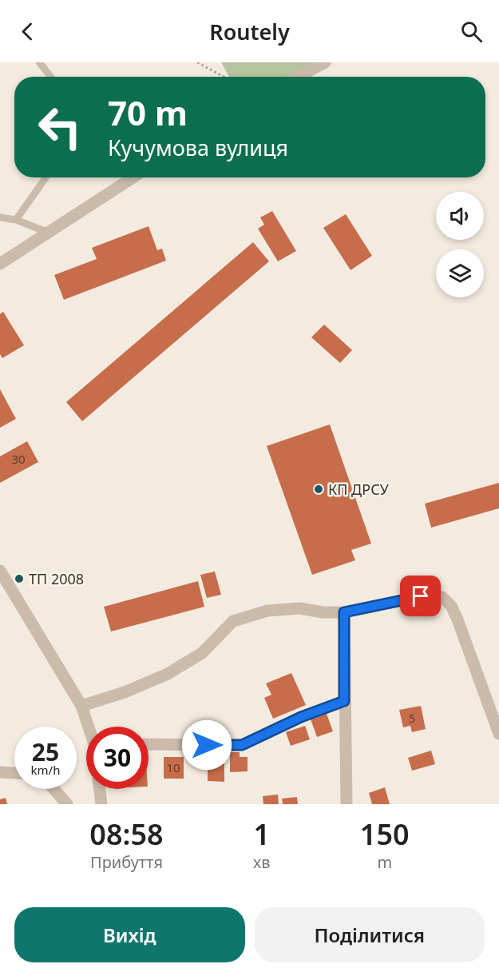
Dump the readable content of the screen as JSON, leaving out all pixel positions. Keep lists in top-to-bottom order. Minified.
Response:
{"places":["КП ДРСУ","ТП 2008"],"house_numbers":["30","5","10"],"page":{"header":"Routely","turn":["70 m","Кучумова вулиця"],"speed":"25 km/h","limit":"30","eta":["08:58","Прибуття","1","хв","150","m"],"buttons":["Вихід","Поділитися"]}}
